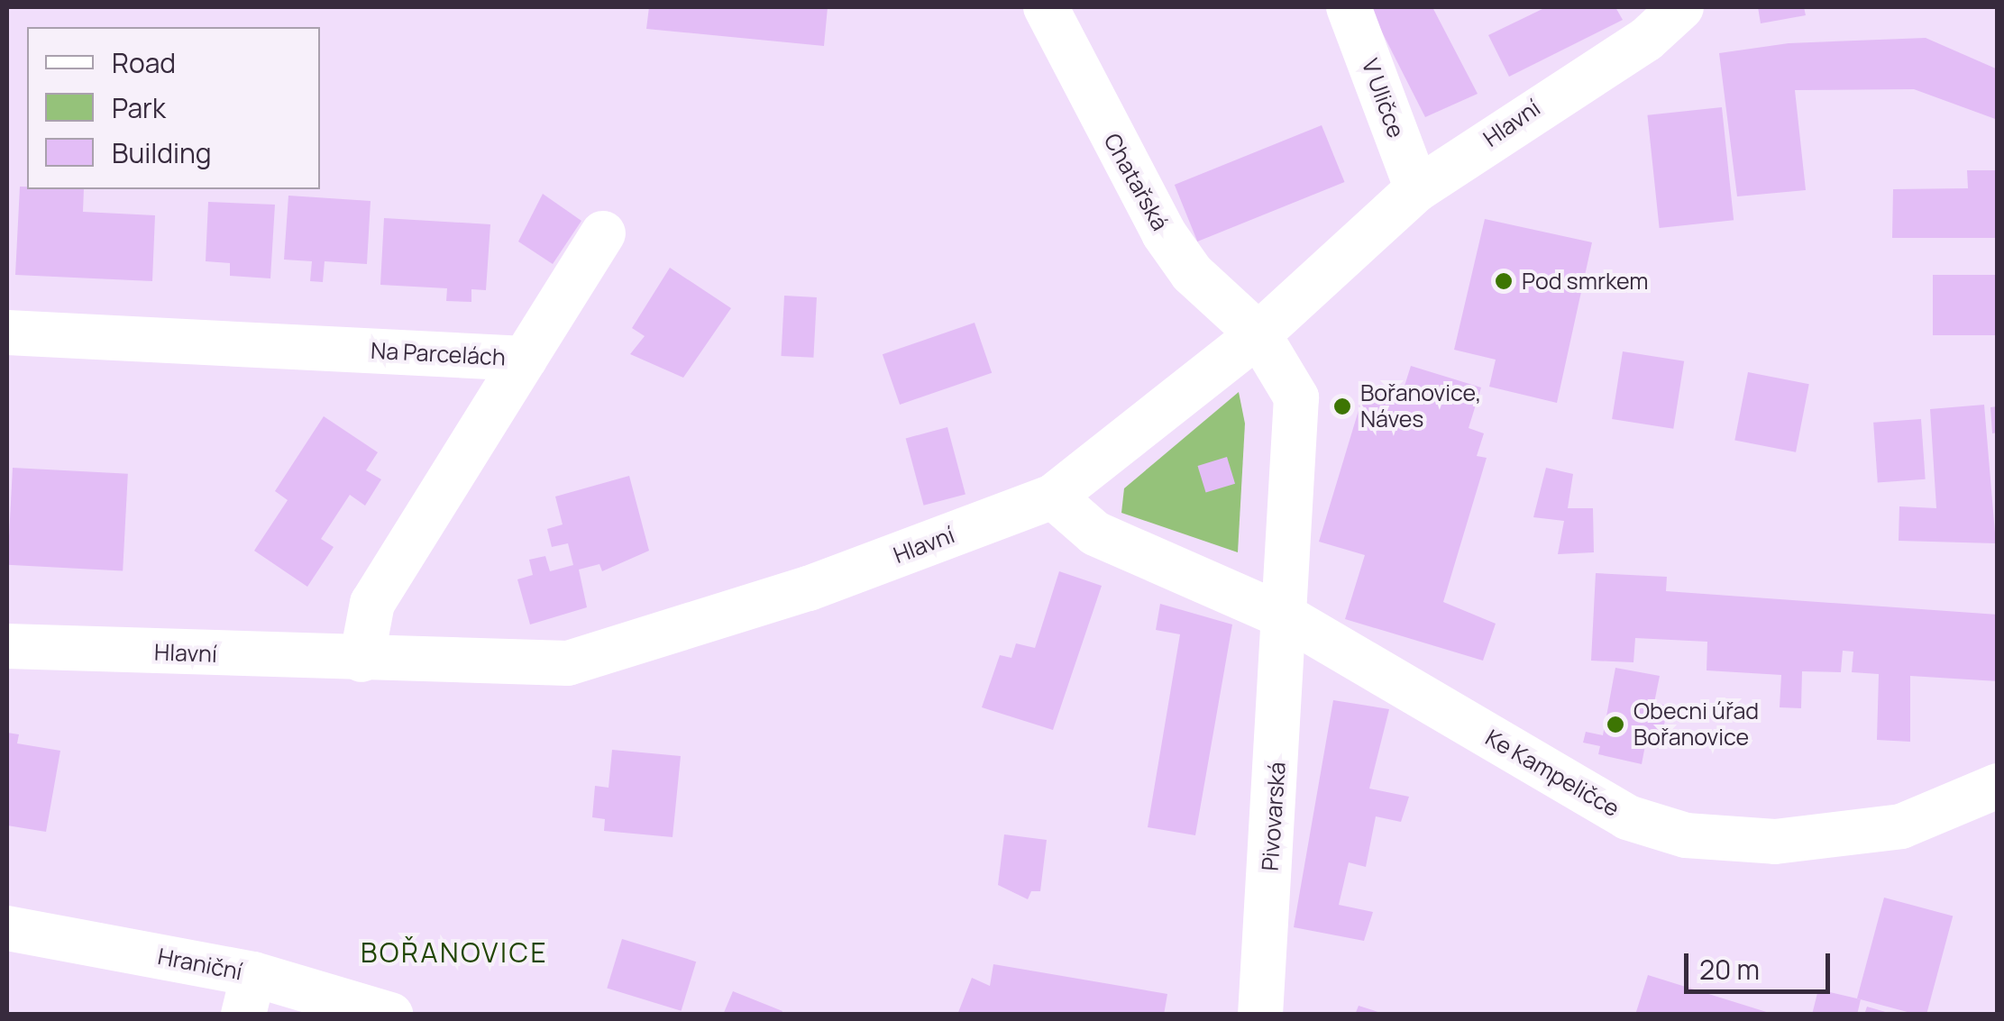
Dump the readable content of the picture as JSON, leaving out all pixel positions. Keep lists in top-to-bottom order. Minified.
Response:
{"streets":{"street":["V Uličce","Hlavní","Chatařská","Na Parcelách","Ke Kampeličce","Pivovarská","Hraniční"]},"crossings":[["V Uličce","Hlavní"],["Hlavní","Chatařská"],["Hlavní","Na Parcelách"],["Hlavní","Ke Kampeličce"],["Ke Kampeličce","Pivovarská"]],"districts":["BOŘANOVICE"],"places":["Pod smrkem","Bořanovice, Náves","Obecni úřad Bořanovice"],"legend":["Road","Park","Building"],"scale_bar":"20 m"}
